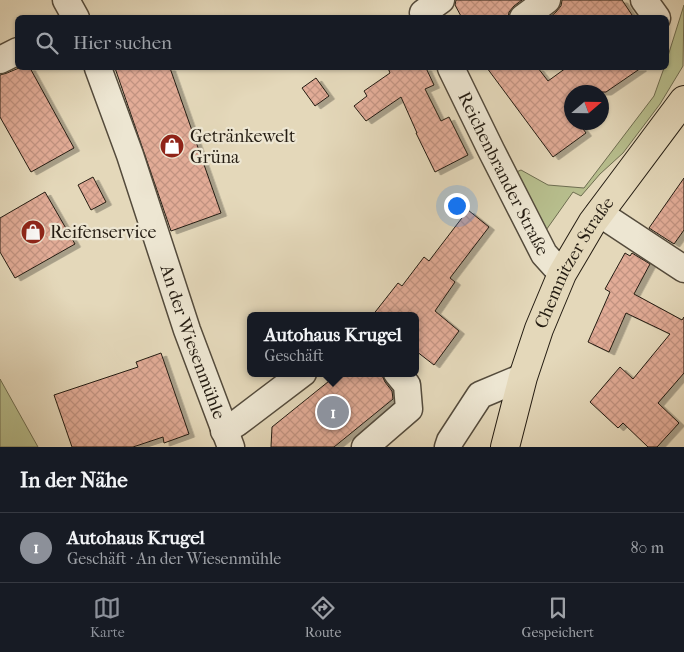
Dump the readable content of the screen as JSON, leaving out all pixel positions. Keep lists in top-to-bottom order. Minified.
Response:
{"streets":{"main road":["Chemnitzer Straße"],"street":["Reichenbrander Straße","An der Wiesenmühle"]},"crossings":[["Reichenbrander Straße","Chemnitzer Straße"]],"places":{"shop":["Getränkewelt Grüna","Reifenservice"]},"north":"right","page":{"search":"Hier suchen","popup":["Autohaus Krugel","Geschäft"],"pins":"1","heading":"In der Nähe","list":[{"mark":"1","name":"Autohaus Krugel","note":"Geschäft · An der Wiesenmühle","value":"80 m"}],"nav":["Karte","Route","Gespeichert"]}}
